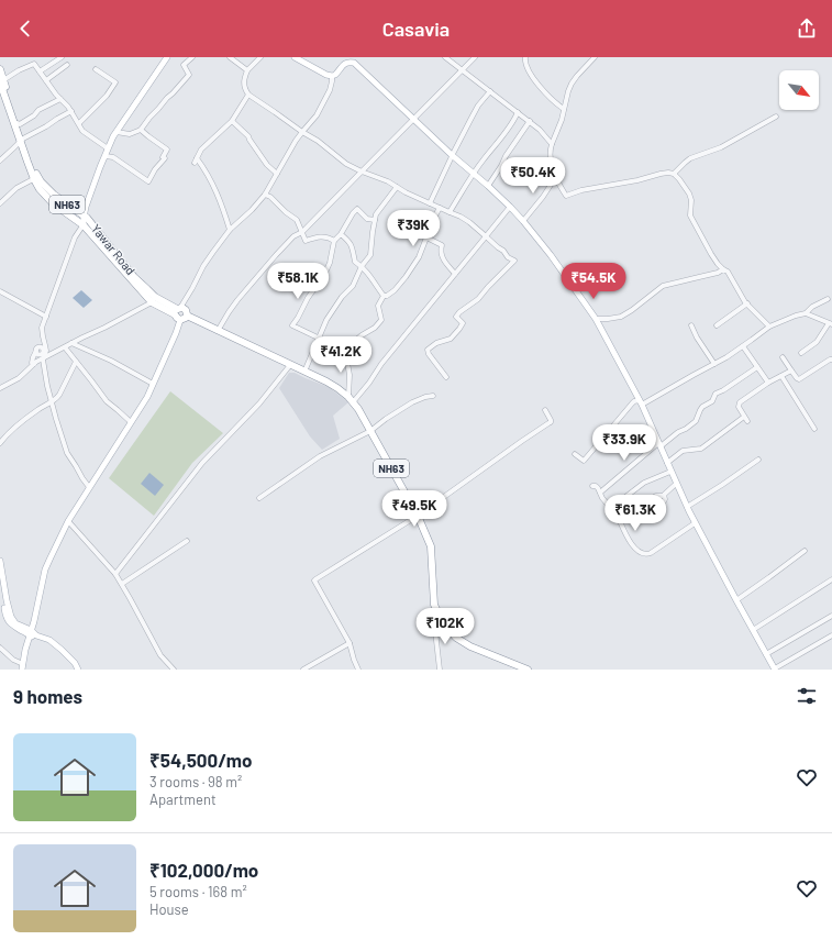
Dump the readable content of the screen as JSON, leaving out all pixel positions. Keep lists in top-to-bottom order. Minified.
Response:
{"streets":{"highway":["NH63","Yawar Road"]},"crossings":[["NH63","Yawar Road"]],"north":"bottom right","page":{"header":"Casavia","price":["₹50.4K","₹39K","₹58.1K","₹54.5K","₹41.2K","₹33.9K","₹49.5K","₹61.3K","₹102K"],"heading":"9 homes","list":[{"name":"₹54,500/mo","note":"3 rooms · 98 m² · Apartment"},{"name":"₹102,000/mo","note":"5 rooms · 168 m² · House"}]}}
